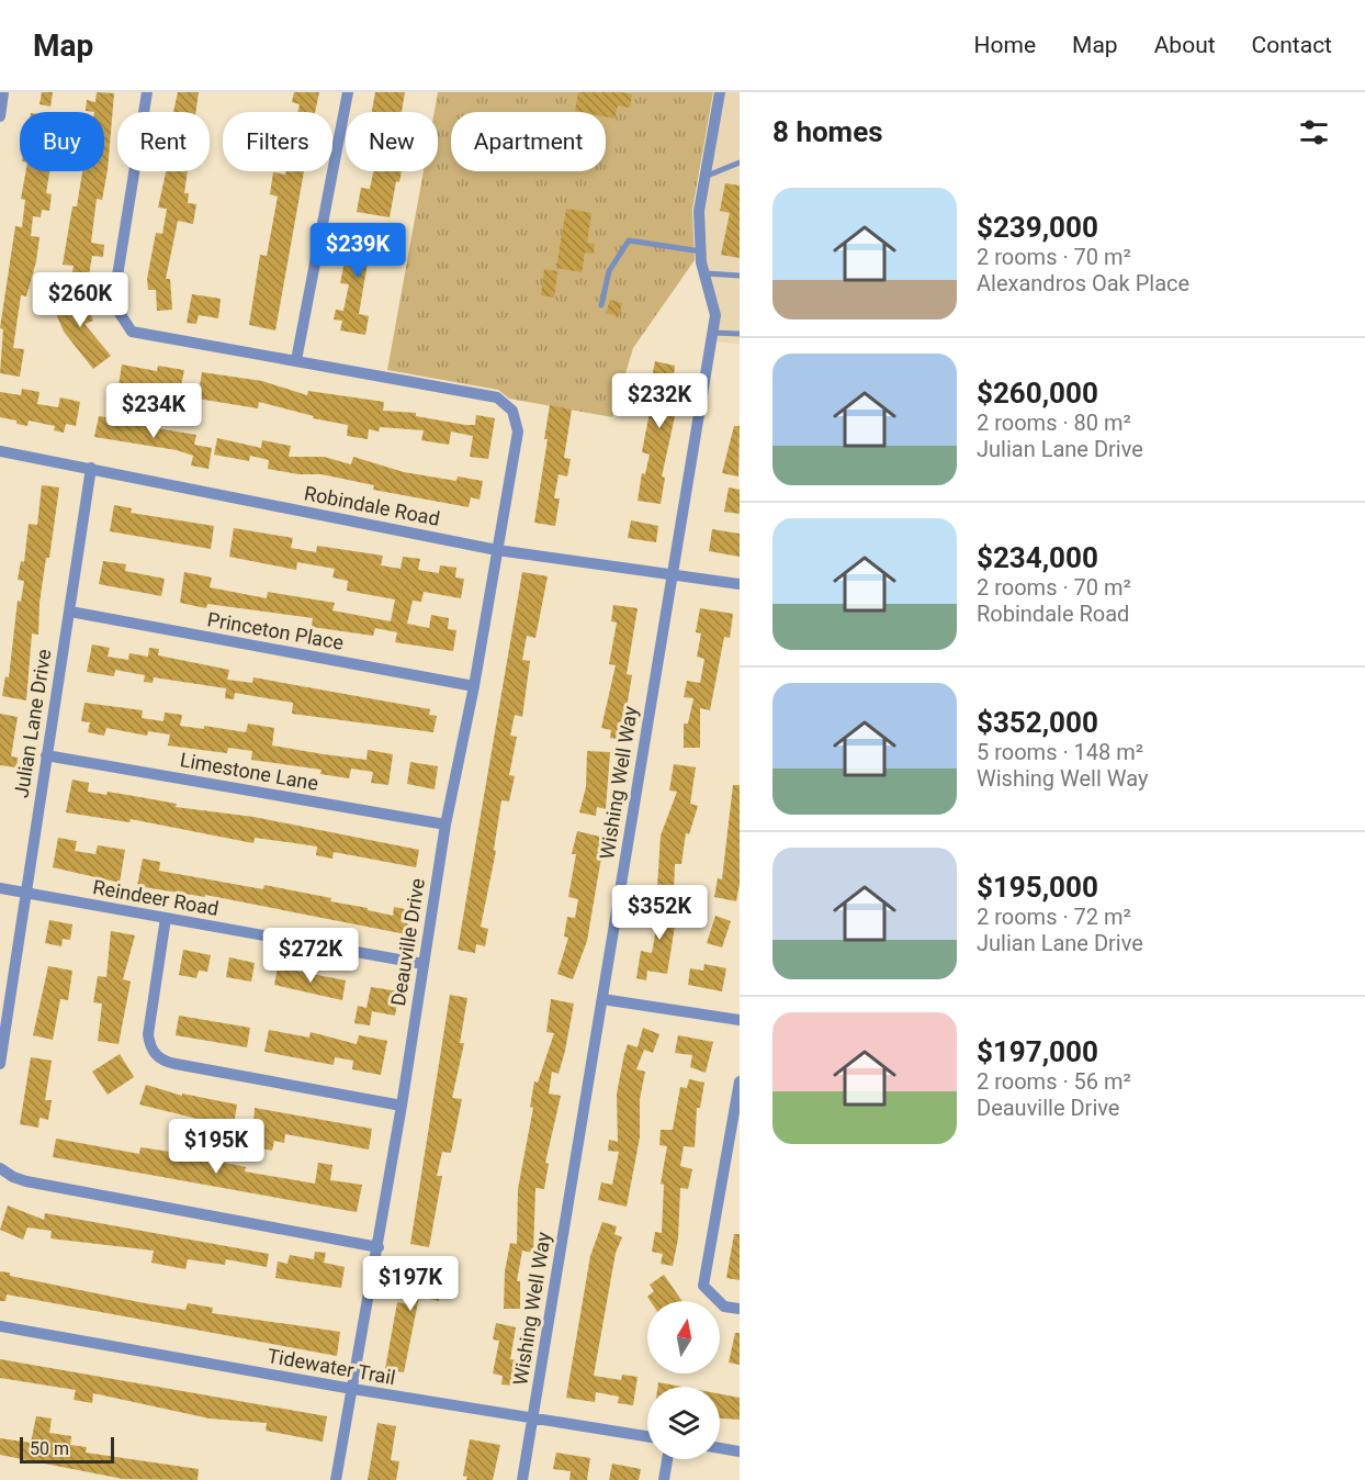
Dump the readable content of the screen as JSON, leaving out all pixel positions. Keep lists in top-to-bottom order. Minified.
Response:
{"streets":{"street":["Robindale Road","Princeton Place","Julian Lane Drive","Limestone Lane","Wishing Well Way","Reindeer Road","Deauville Drive","Tidewater Trail"]},"crossings":[["Robindale Road","Julian Lane Drive"],["Robindale Road","Wishing Well Way"],["Robindale Road","Deauville Drive"],["Princeton Place","Julian Lane Drive"],["Princeton Place","Deauville Drive"],["Julian Lane Drive","Limestone Lane"],["Julian Lane Drive","Reindeer Road"],["Limestone Lane","Deauville Drive"],["Wishing Well Way","Tidewater Trail"],["Reindeer Road","Deauville Drive"],["Deauville Drive","Tidewater Trail"]],"scale_bar":"50 m","north":"top","page":{"header":"Map","nav":["Home","Map","About","Contact"],"heading":"8 homes","chip":["Buy","Rent","Filters","New","Apartment"],"list":[{"name":"$239,000","note":"2 rooms · 70 m² · Alexandros Oak Place"},{"name":"$260,000","note":"2 rooms · 80 m² · Julian Lane Drive"},{"name":"$234,000","note":"2 rooms · 70 m² · Robindale Road"},{"name":"$352,000","note":"5 rooms · 148 m² · Wishing Well Way"},{"name":"$195,000","note":"2 rooms · 72 m² · Julian Lane Drive"},{"name":"$197,000","note":"2 rooms · 56 m² · Deauville Drive"}],"price":["$239K","$260K","$232K","$234K","$352K","$272K","$195K","$197K"],"scale":"50 m"}}
